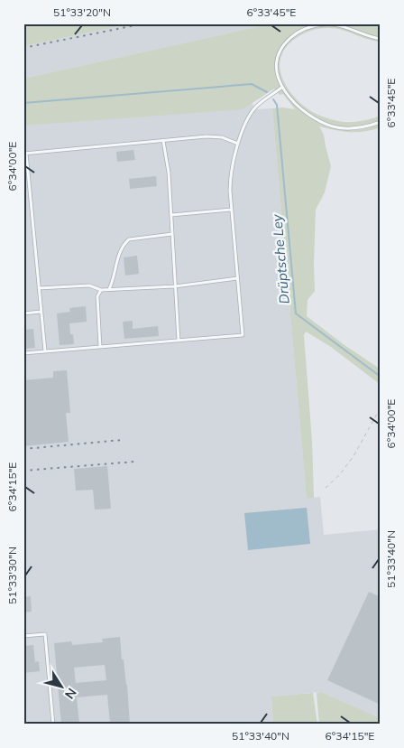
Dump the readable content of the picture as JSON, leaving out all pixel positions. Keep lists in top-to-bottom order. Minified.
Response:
{"water":["Drüptsche Ley"],"north":"bottom right","coordinates":["51°33'20\"N","6°33'45\"E","6°34'00\"E","6°34'15\"E","51°33'40\"N","51°33'30\"N"]}
